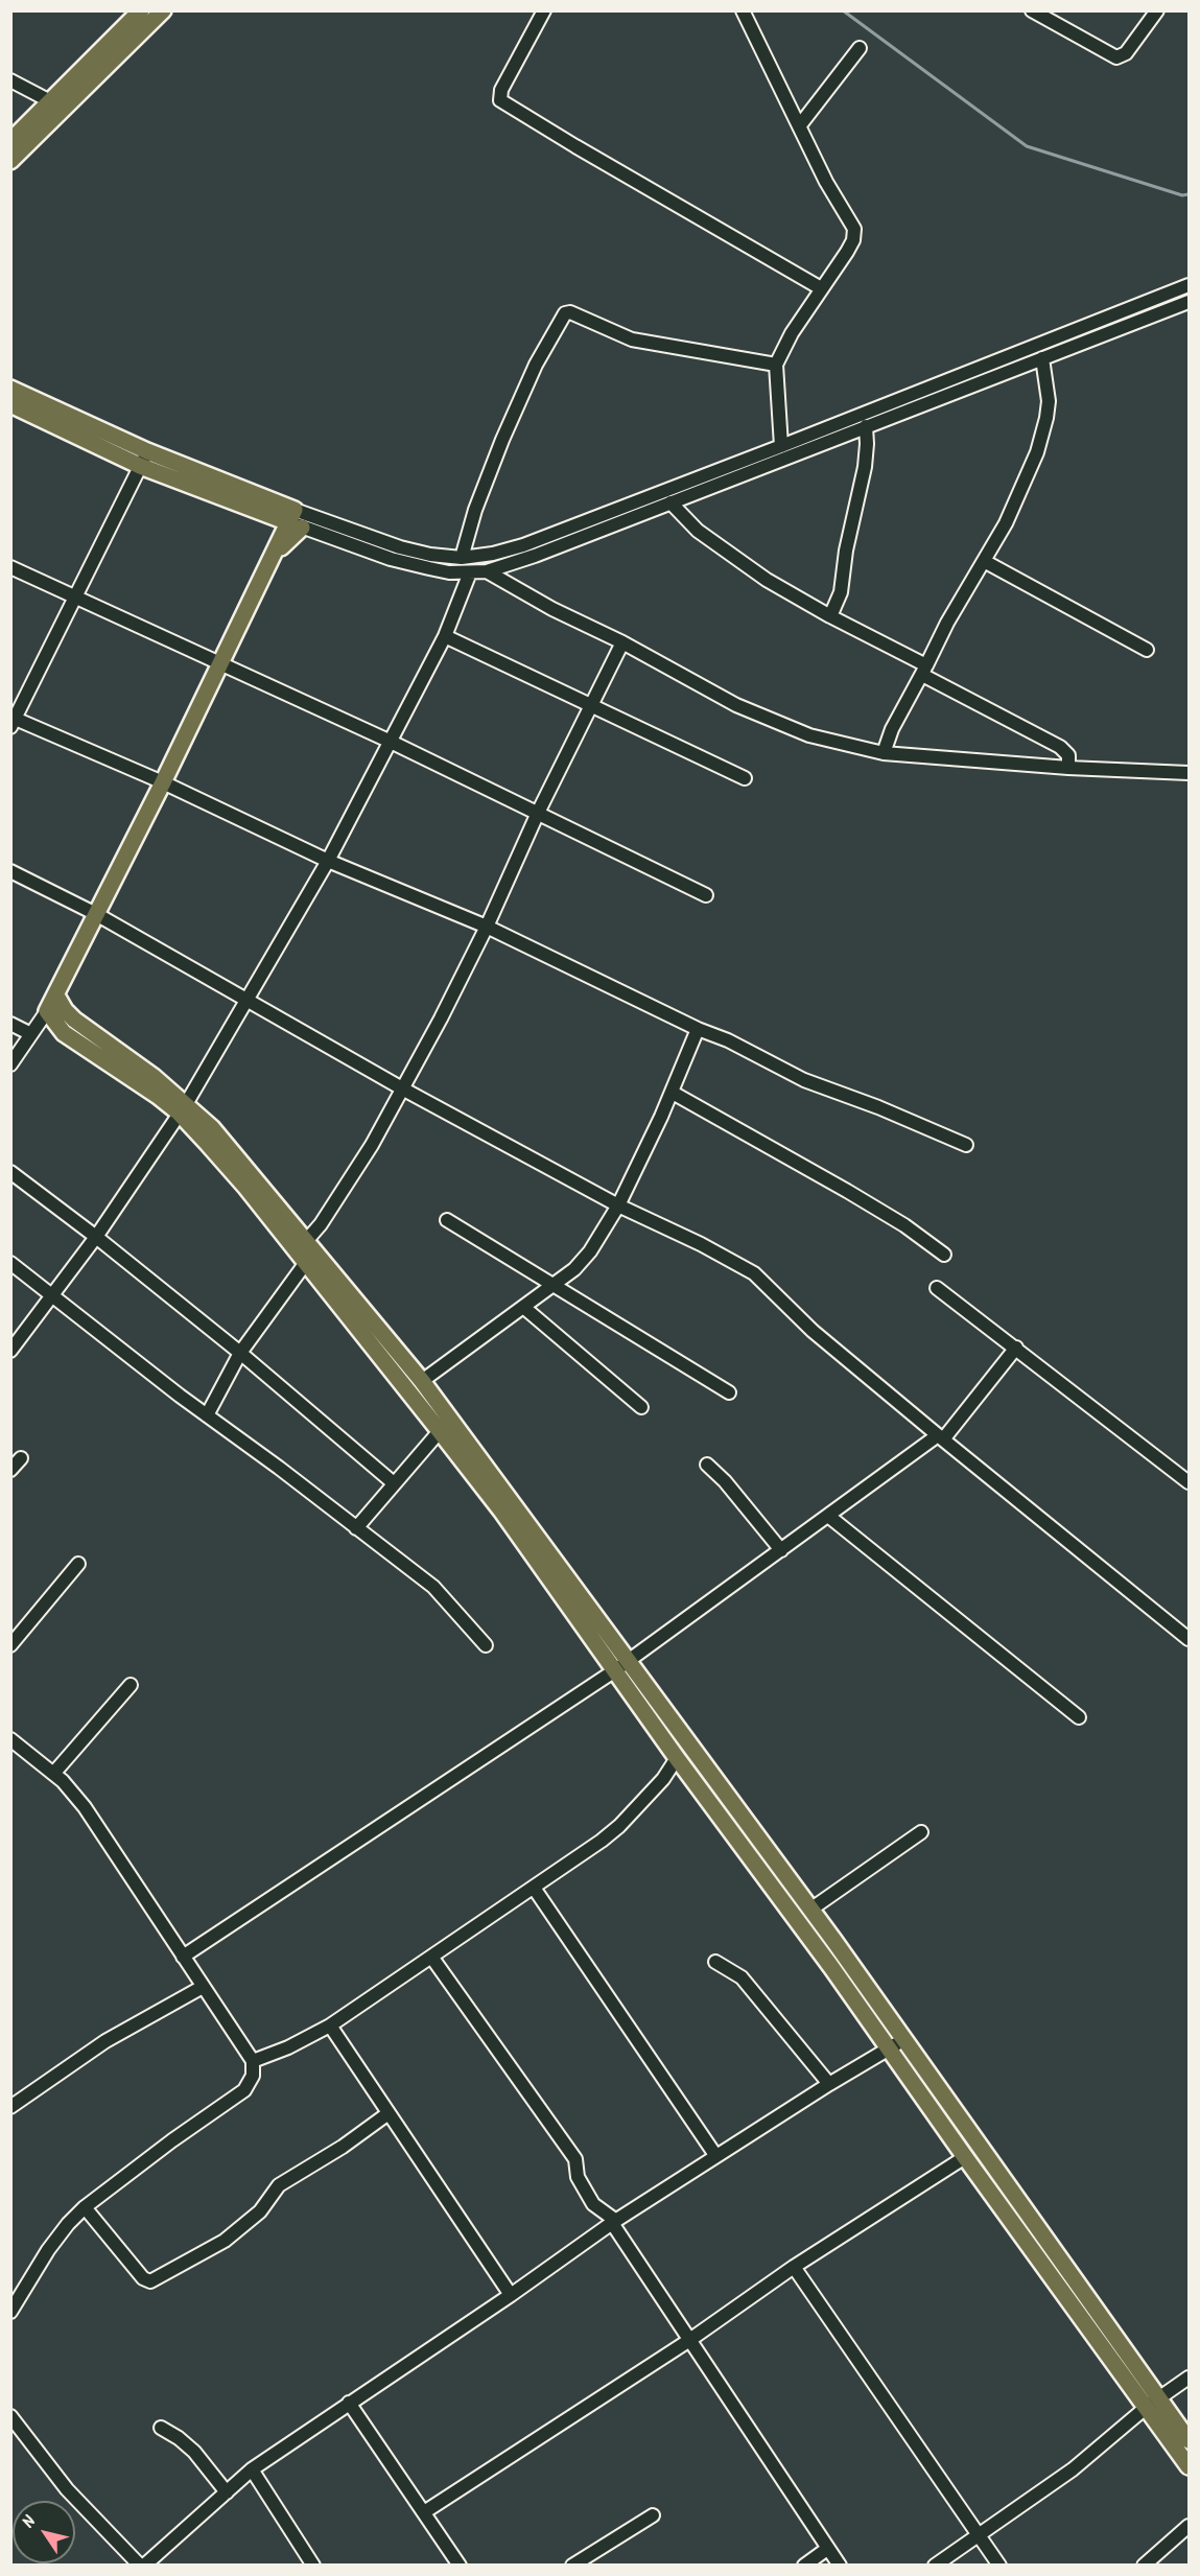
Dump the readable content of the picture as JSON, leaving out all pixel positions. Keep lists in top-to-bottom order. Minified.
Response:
{"north":"top left"}
